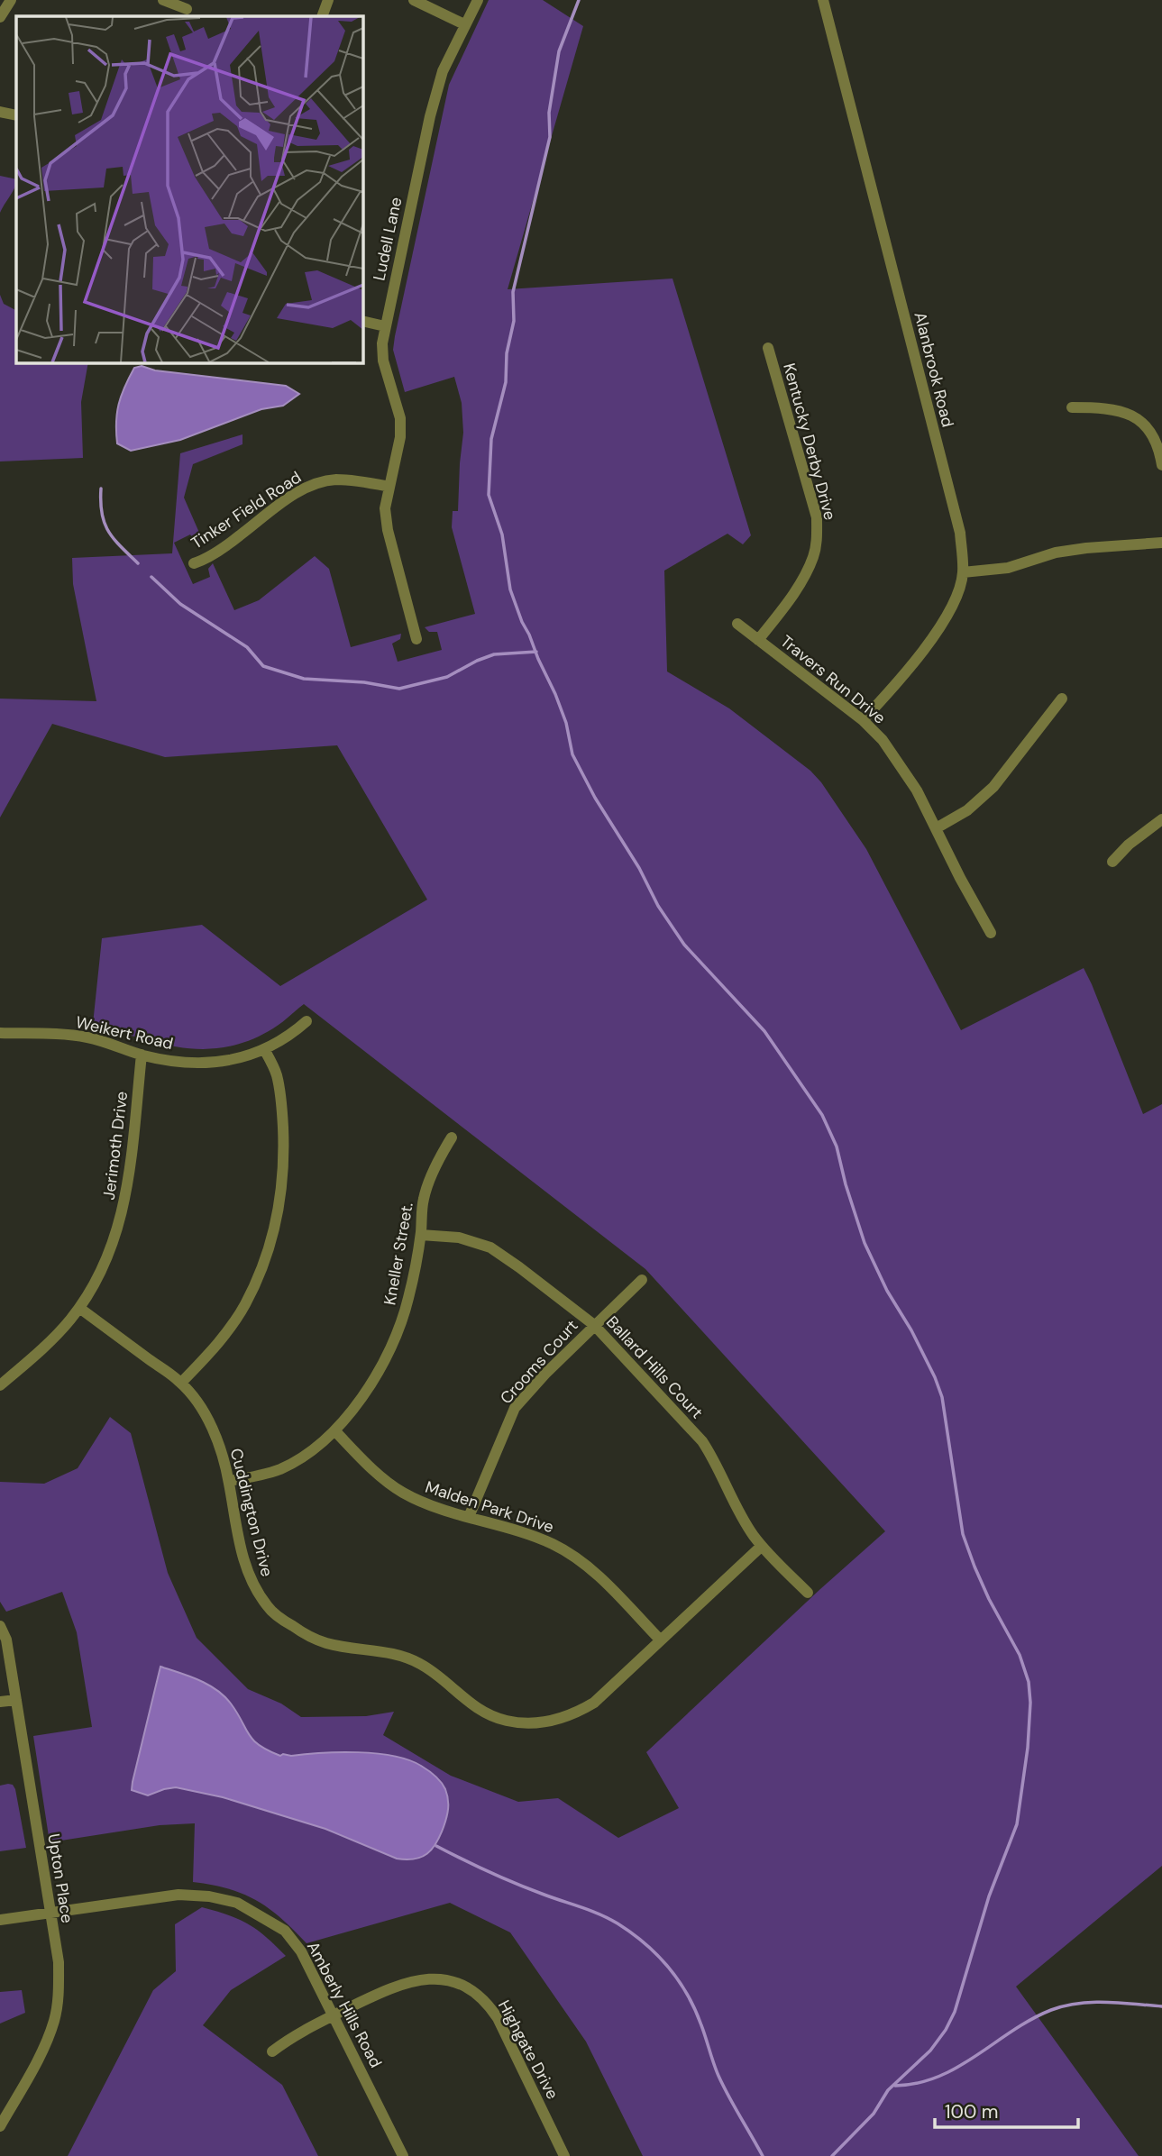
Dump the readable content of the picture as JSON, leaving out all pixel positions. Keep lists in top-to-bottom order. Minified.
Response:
{"streets":{"street":["Ludell Lane","Alanbrook Road","Kentucky Derby Drive","Tinker Field Road","Travers Run Drive","Weikert Road","Jerimoth Drive","Kneller Street.","Crooms Court","Ballard Hills Court","Malden Park Drive","Cuddington Drive","Upton Place","Amberly Hills Road","Highgate Drive"]},"crossings":[["Ludell Lane","Tinker Field Road"],["Alanbrook Road","Travers Run Drive"],["Kentucky Derby Drive","Travers Run Drive"],["Weikert Road","Jerimoth Drive"],["Jerimoth Drive","Cuddington Drive"],["Kneller Street.","Ballard Hills Court"],["Kneller Street.","Malden Park Drive"],["Kneller Street.","Cuddington Drive"],["Crooms Court","Ballard Hills Court"],["Crooms Court","Malden Park Drive"],["Ballard Hills Court","Cuddington Drive"],["Malden Park Drive","Cuddington Drive"],["Upton Place","Amberly Hills Road"],["Amberly Hills Road","Highgate Drive"]],"scale_bar":"100 m"}
